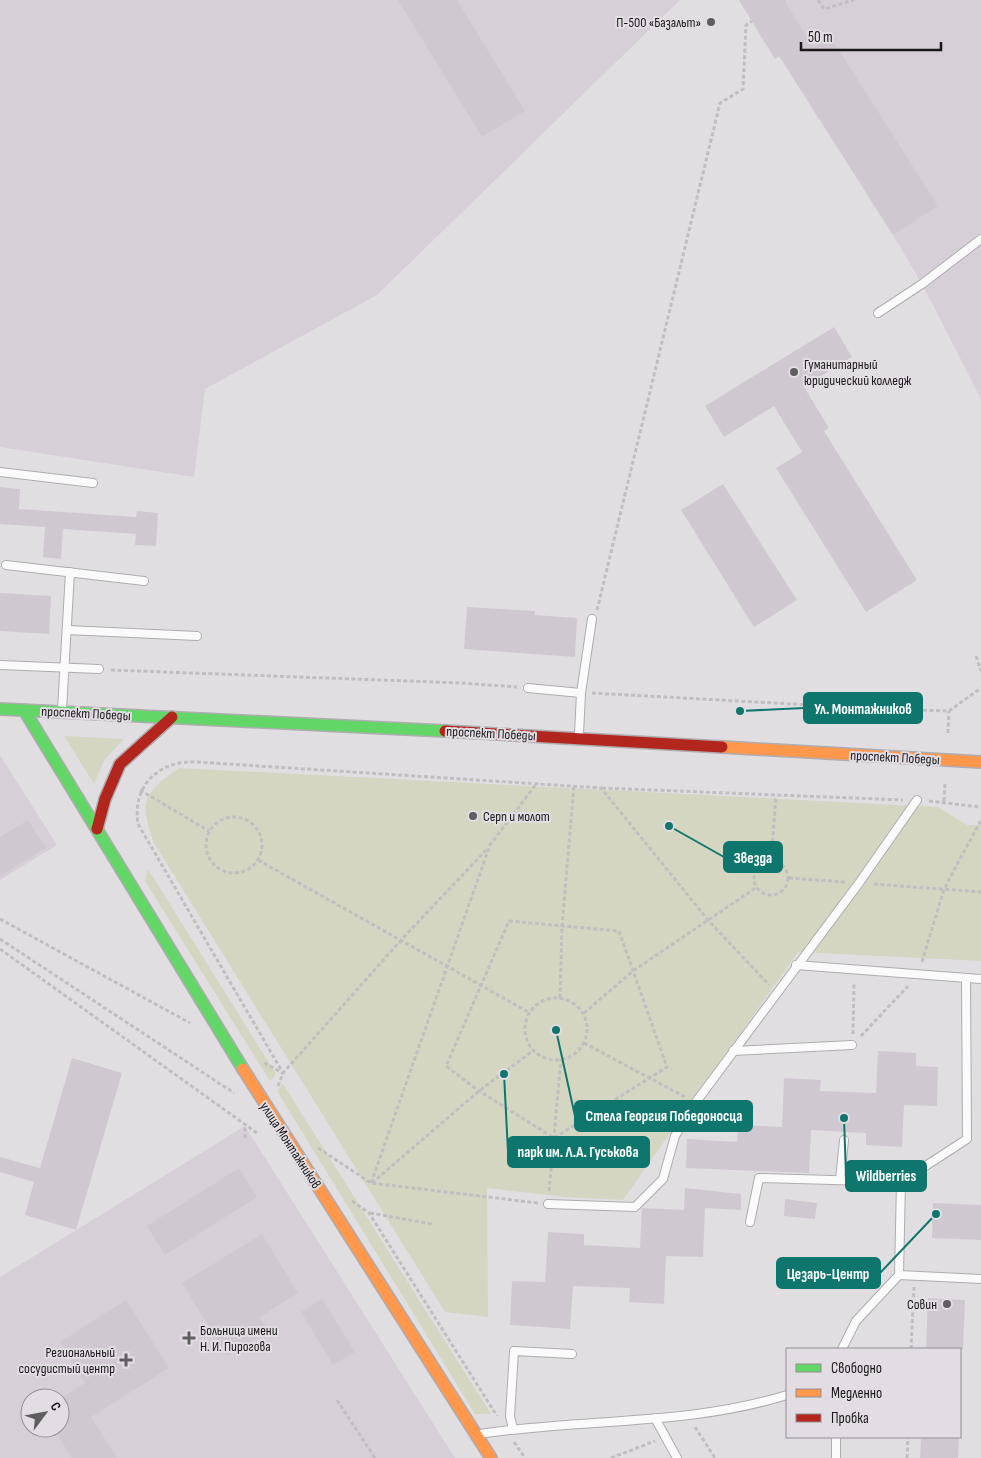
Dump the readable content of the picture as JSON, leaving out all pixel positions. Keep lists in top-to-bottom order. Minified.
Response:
{"streets":{"main road":["проспект Победы","улица Монтажников"]},"crossings":[["проспект Победы","улица Монтажников"]],"places":{"other":["П-500 «Базальт»","Гуманитарный юридический колледж","Ул. Монтажников","Серп и молот","Звезда","Стела Георгия Победоносца","парк им. Л.А. Гуськова","Wildberries","Цезарь-Центр","Совин"],"health":["Больница имени Н. И. Пирогова","Региональный сосудистый центр"]},"legend":["Свободно","Медленно","Пробка"],"scale_bar":"50 m","north":"top right"}
